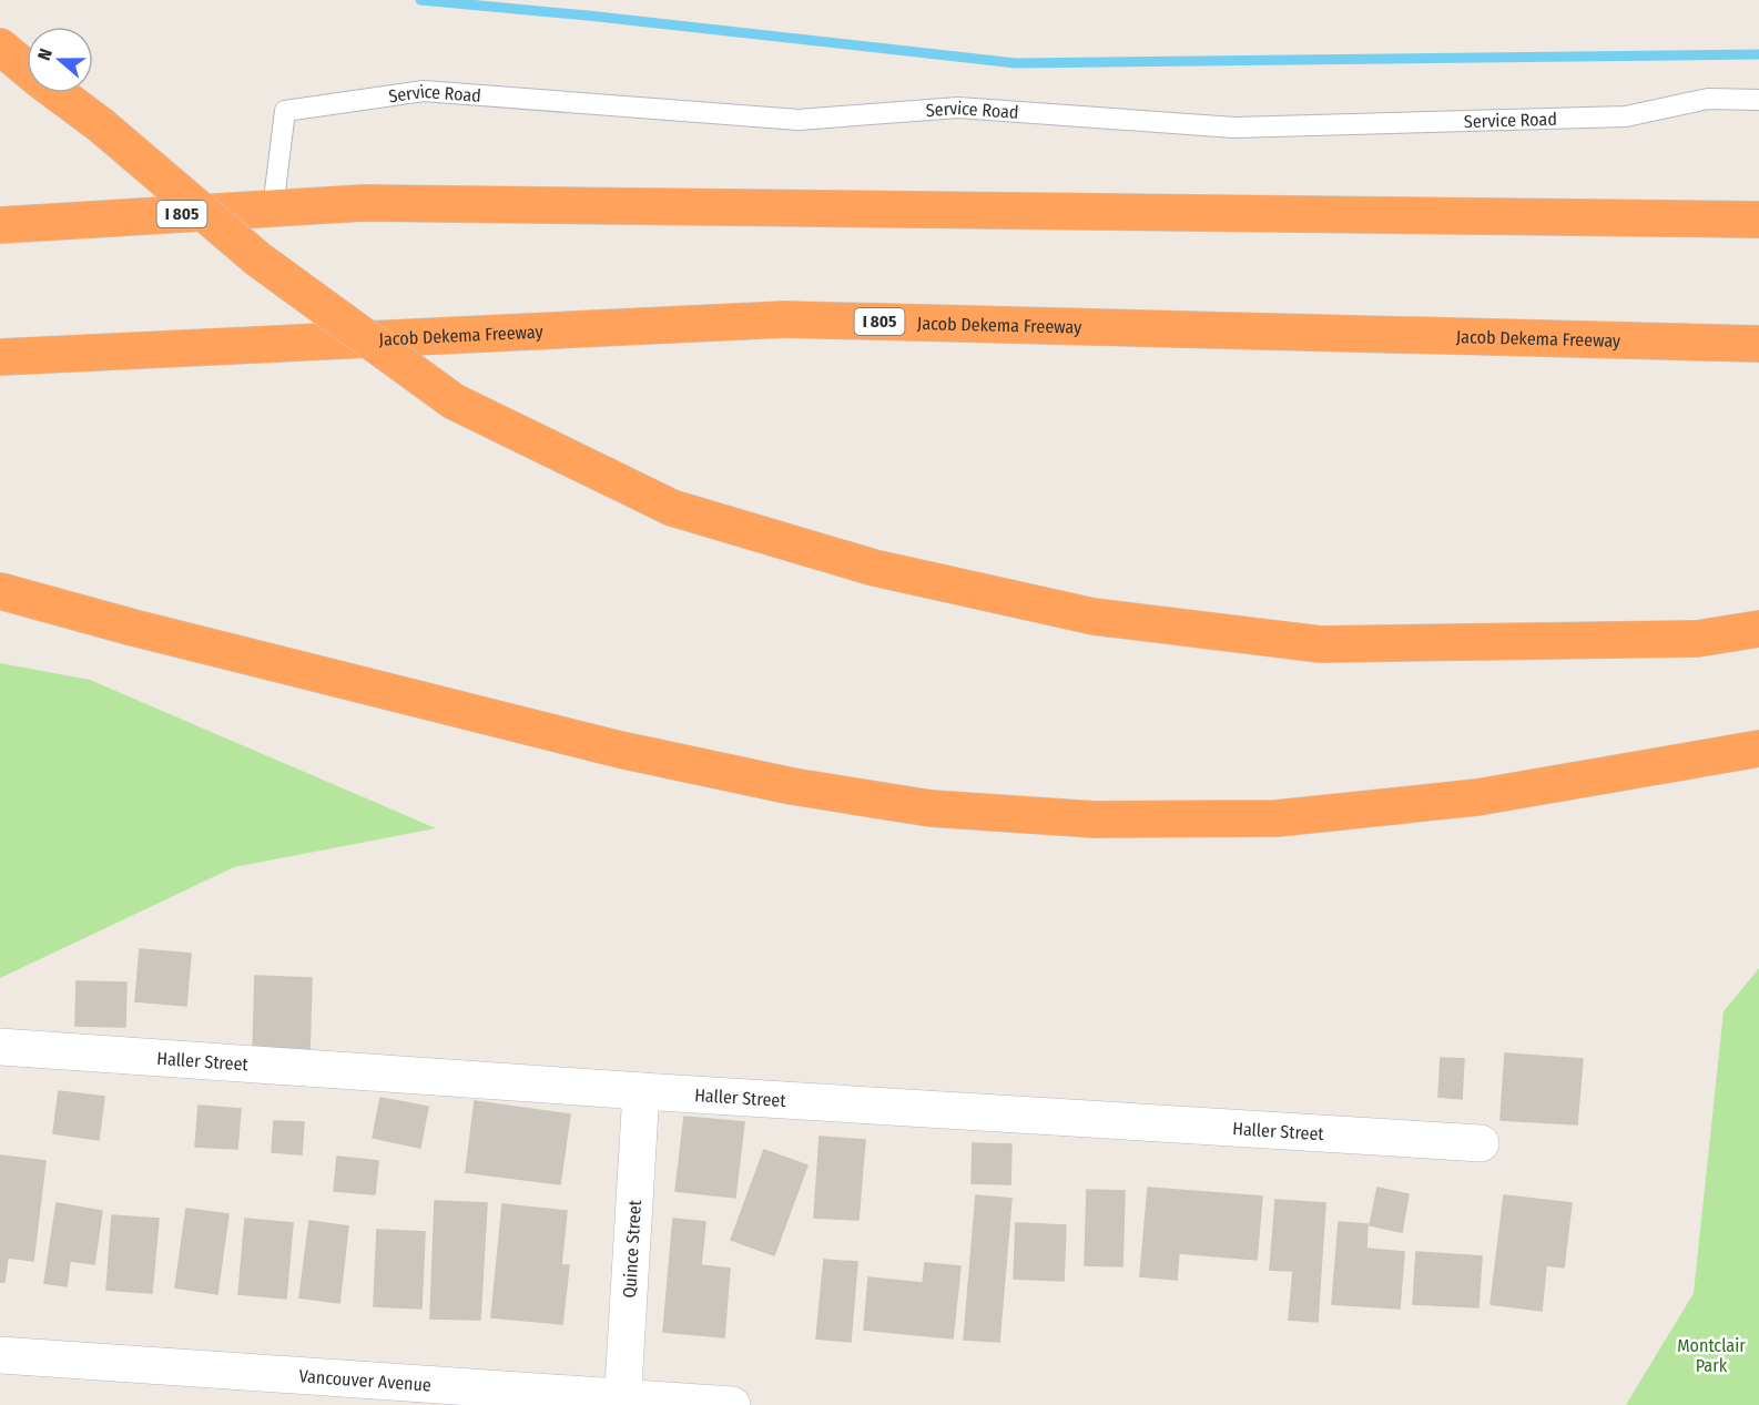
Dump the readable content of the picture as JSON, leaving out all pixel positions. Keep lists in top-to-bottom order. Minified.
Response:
{"streets":{"highway":["I 805","Jacob Dekema Freeway"],"street":["Haller Street","Quince Street","Vancouver Avenue"],"lane":["Service Road"]},"crossings":[["Service Road","I 805"],["Haller Street","Quince Street"],["Quince Street","Vancouver Avenue"]],"parks":["Montclair Park"],"north":"left"}
